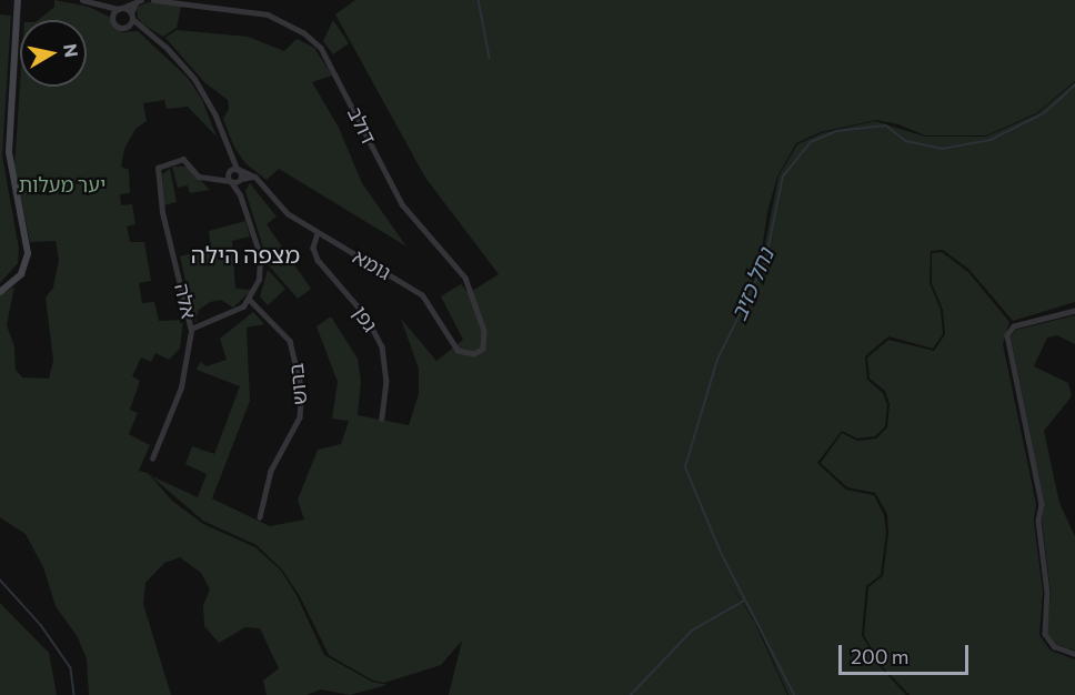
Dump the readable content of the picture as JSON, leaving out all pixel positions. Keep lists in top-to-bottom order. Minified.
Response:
{"streets":{"street":["דולב","גומא","אלה","גפן","ברוש"]},"crossings":[["דולב","גומא"],["גומא","גפן"]],"districts":["מצפה הילה"],"water":["נחל כזיב"],"parks":["יער מעלות"],"scale_bar":"200 m","north":"right"}
